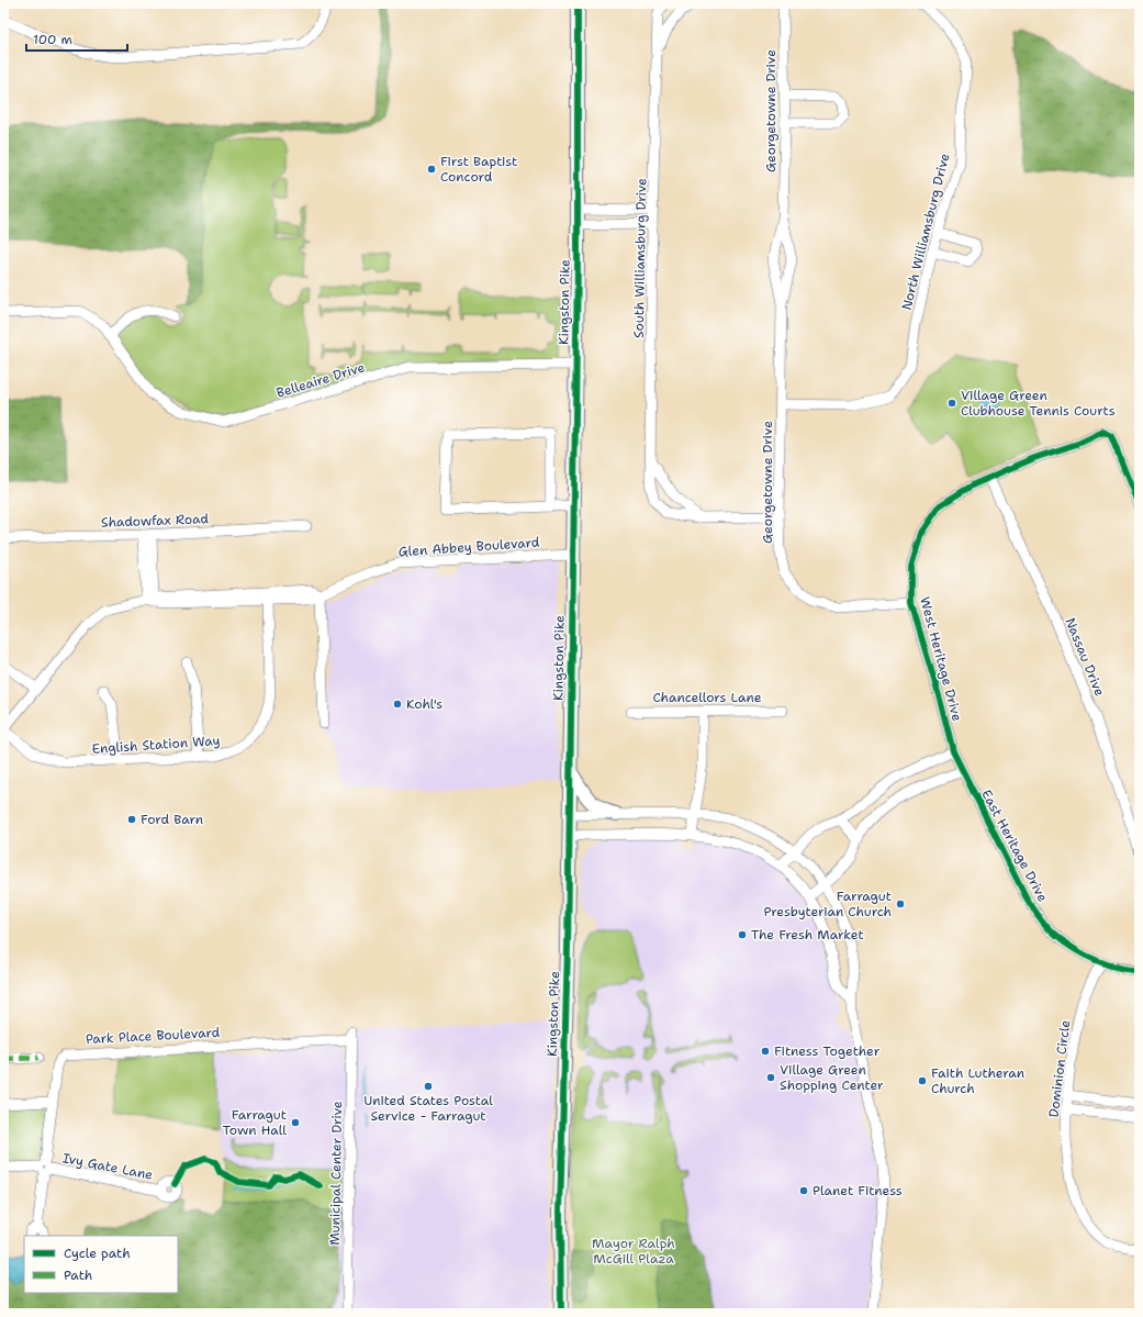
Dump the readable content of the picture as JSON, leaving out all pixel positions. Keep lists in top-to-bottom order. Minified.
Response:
{"streets":{"main road":["Kingston Pike"],"street":["Georgetowne Drive","North Williamsburg Drive","South Williamsburg Drive","Belleaire Drive","Shadowfax Road","Glen Abbey Boulevard","Nassau Drive","West Heritage Drive","Chancellors Lane","English Station Way","East Heritage Drive","Park Place Boulevard","Dominion Circle","Ivy Gate Lane","Municipal Center Drive"]},"crossings":[["Georgetowne Drive","North Williamsburg Drive"],["Georgetowne Drive","South Williamsburg Drive"],["Georgetowne Drive","West Heritage Drive"],["Kingston Pike","Belleaire Drive"],["Kingston Pike","Glen Abbey Boulevard"],["Glen Abbey Boulevard","English Station Way"],["Nassau Drive","West Heritage Drive"],["West Heritage Drive","East Heritage Drive"],["East Heritage Drive","Dominion Circle"],["Park Place Boulevard","Ivy Gate Lane"],["Park Place Boulevard","Municipal Center Drive"]],"parks":["Mayor Ralph McGill Plaza"],"places":["First Baptist Concord","Village Green Clubhouse Tennis Courts","Kohl's","Ford Barn","Farragut Presbyterian Church","The Fresh Market","Fitness Together","Village Green Shopping Center","Faith Lutheran Church","United States Postal Service - Farragut","Farragut Town Hall","Planet Fitness"],"legend":["Cycle path","Path"],"scale_bar":"100 m"}
